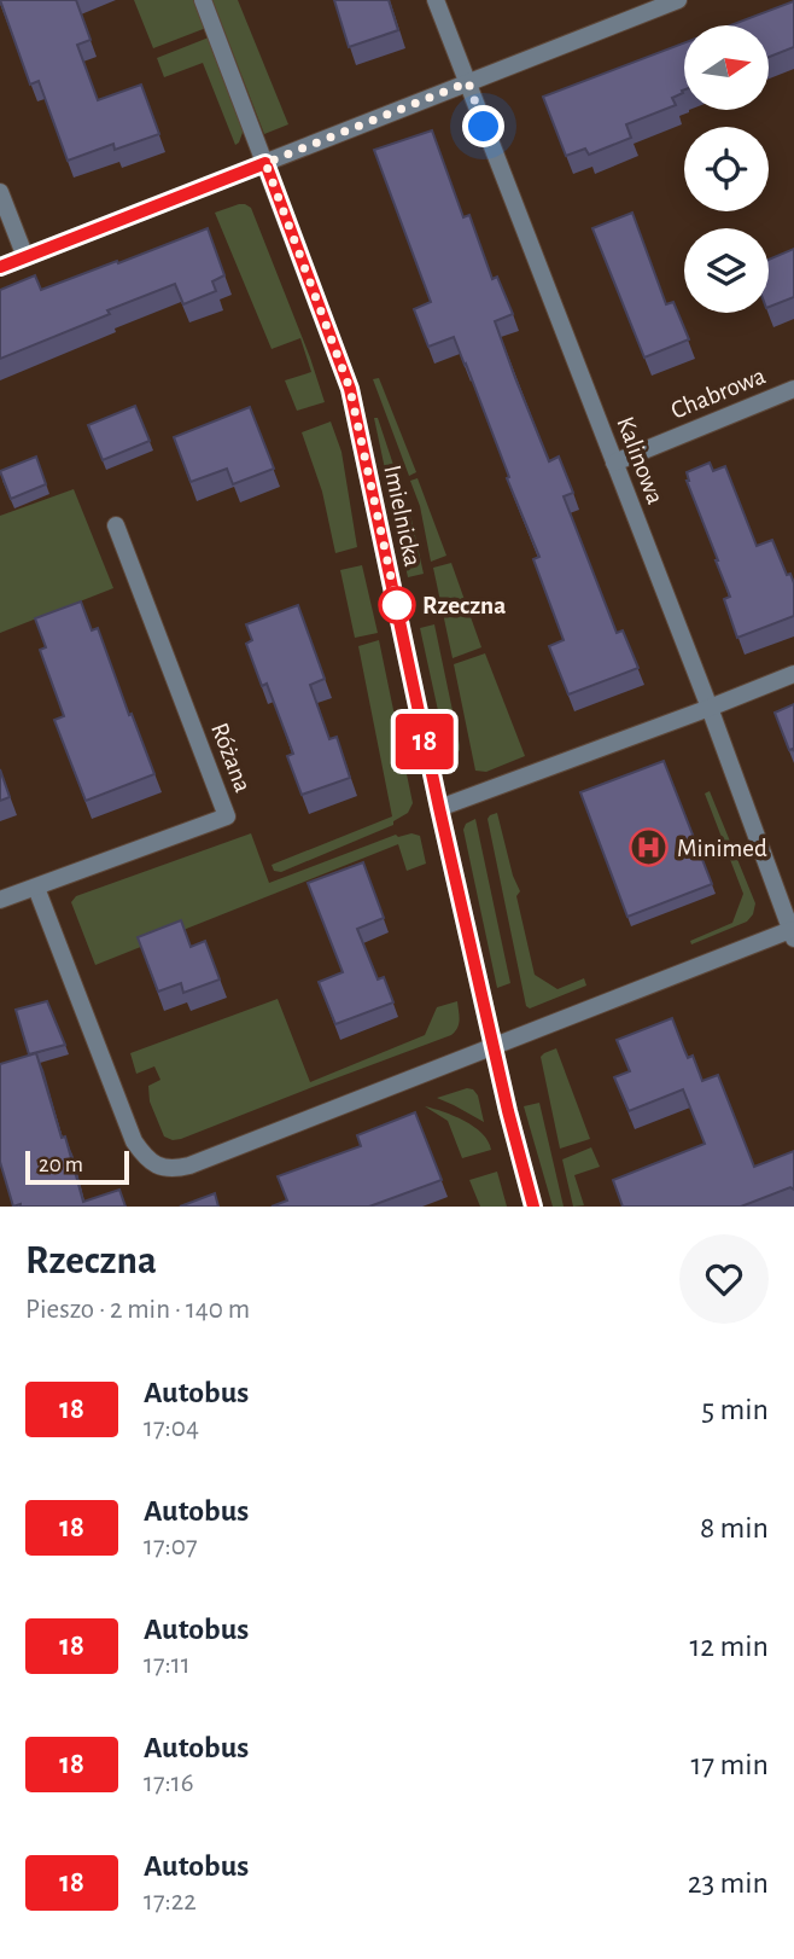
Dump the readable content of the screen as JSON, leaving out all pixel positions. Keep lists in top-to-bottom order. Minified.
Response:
{"streets":{"street":["Chabrowa","Kalinowa","Imielnicka","Różana"]},"crossings":[["Chabrowa","Kalinowa"]],"places":{"other":["Rzeczna"],"hospital":["Minimed"]},"lines":["bus line 18"],"scale_bar":"20 m","north":"right","page":{"on_map":"18","scale":"20 m","heading":["Rzeczna","Pieszo · 2 min · 140 m"],"list":[{"mark":"18","name":"Autobus","note":"17:04","value":"5 min"},{"mark":"18","name":"Autobus","note":"17:07","value":"8 min"},{"mark":"18","name":"Autobus","note":"17:11","value":"12 min"},{"mark":"18","name":"Autobus","note":"17:16","value":"17 min"},{"mark":"18","name":"Autobus","note":"17:22","value":"23 min"}]}}
